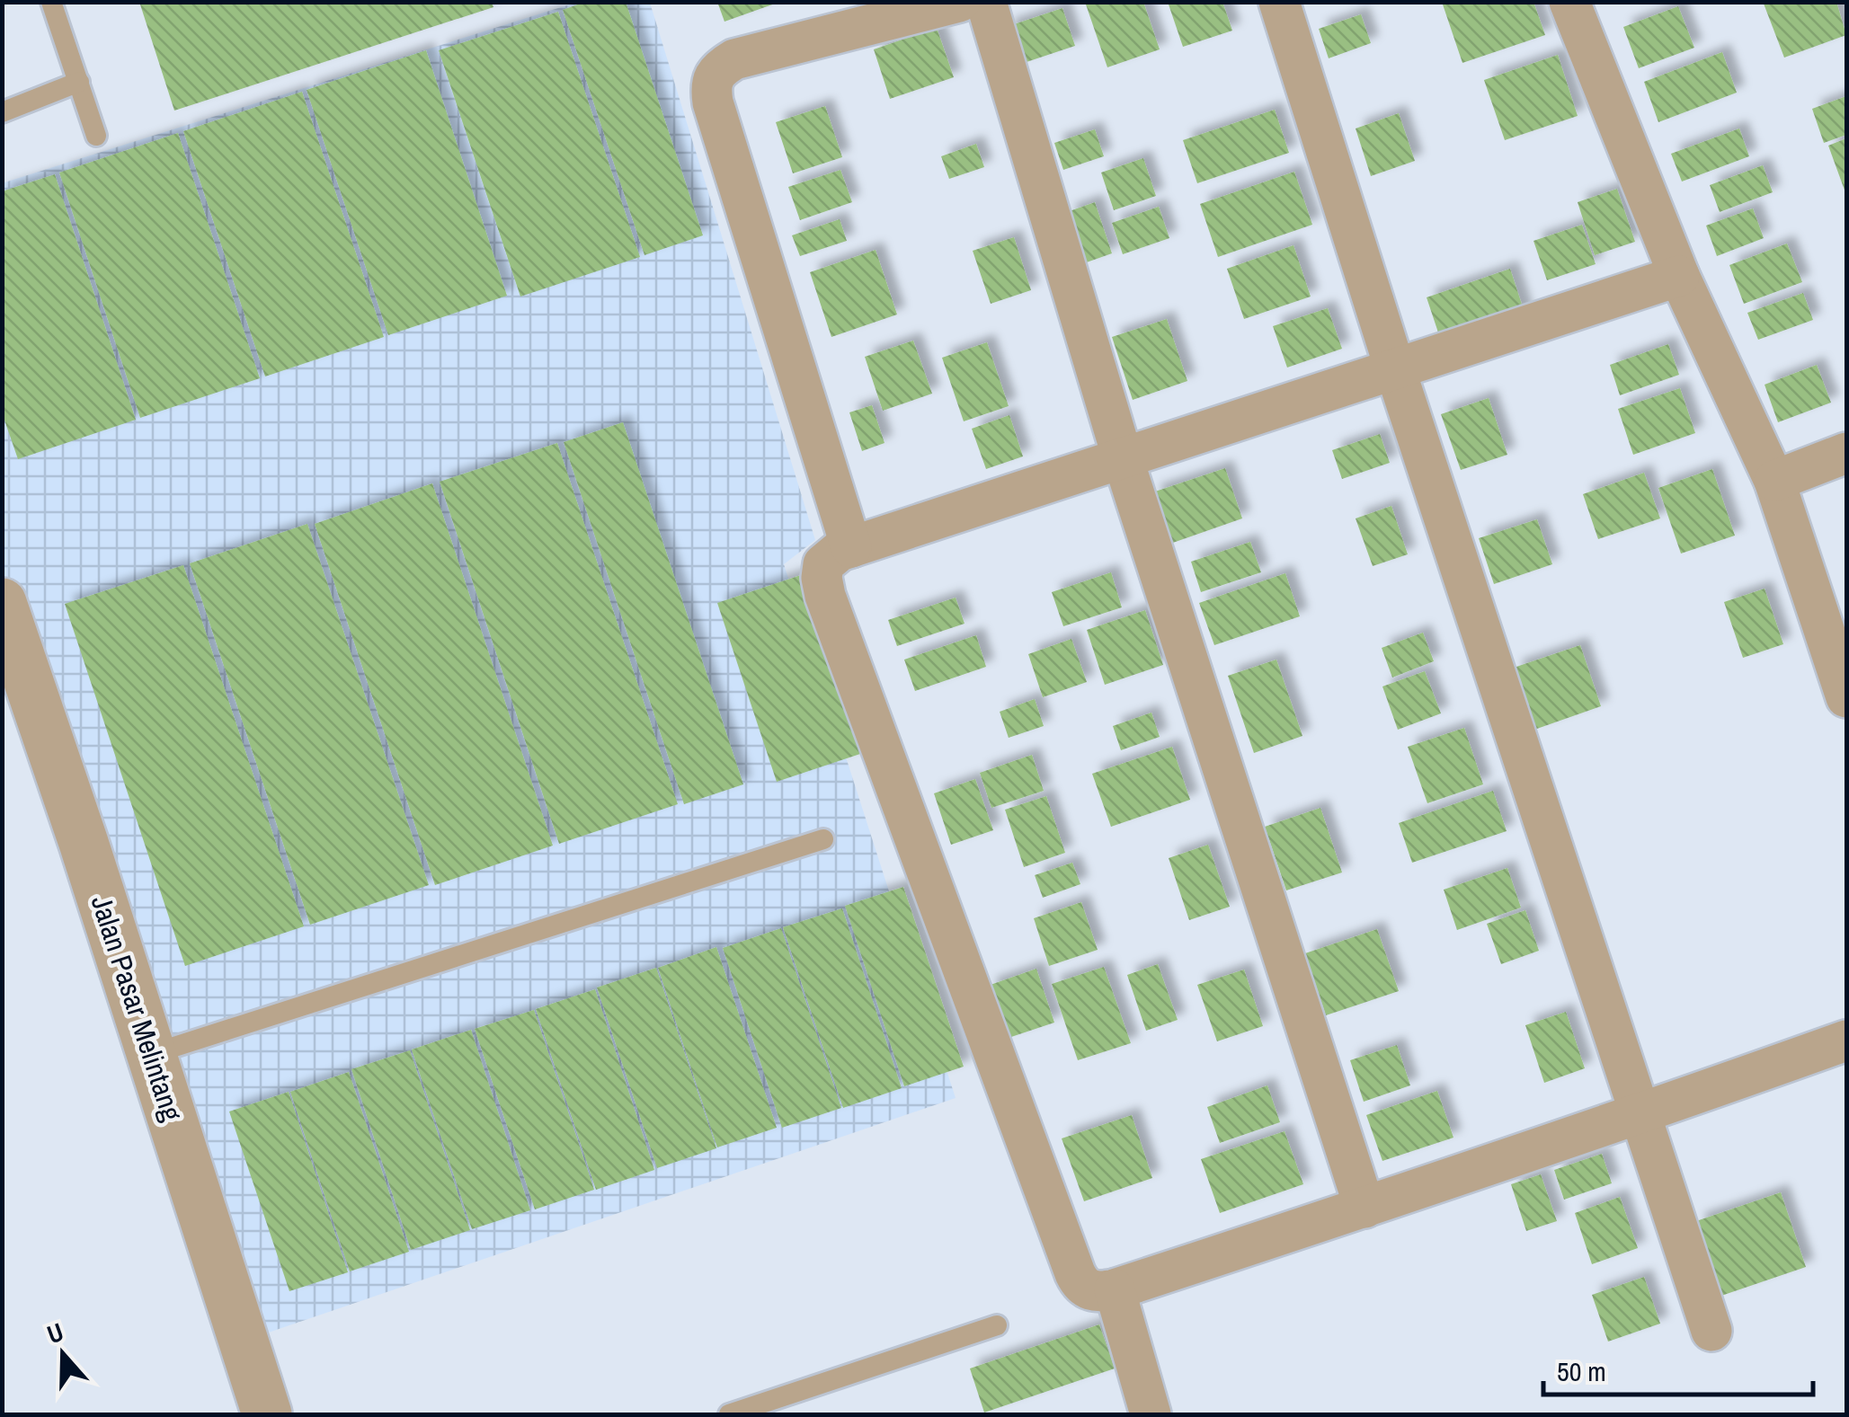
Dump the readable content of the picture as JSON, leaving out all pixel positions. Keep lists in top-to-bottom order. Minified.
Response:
{"streets":{"street":["Jalan Pasar Melintang"]},"scale_bar":"50 m","north":"top"}
